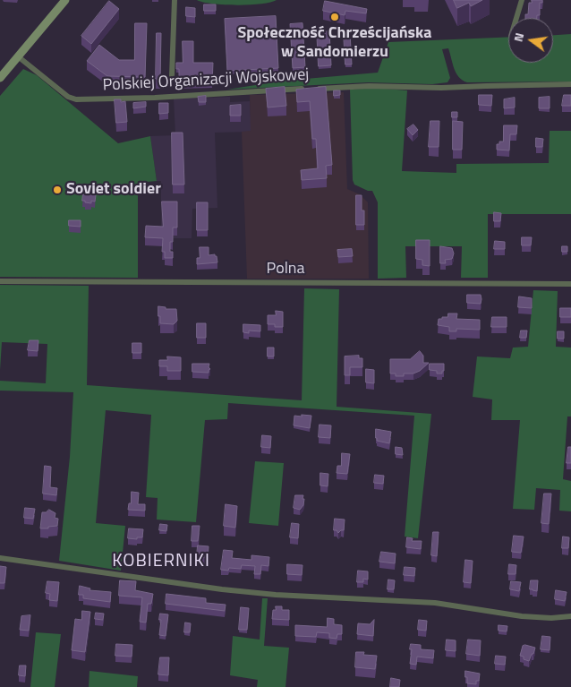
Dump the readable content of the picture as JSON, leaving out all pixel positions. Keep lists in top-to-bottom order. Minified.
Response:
{"streets":{"street":["Polskiej Organizacji Wojskowej","Polna"]},"districts":["KOBIERNIKI"],"places":["Społeczność Chrześcijańska w Sandomierzu","Soviet soldier"],"north":"left"}
